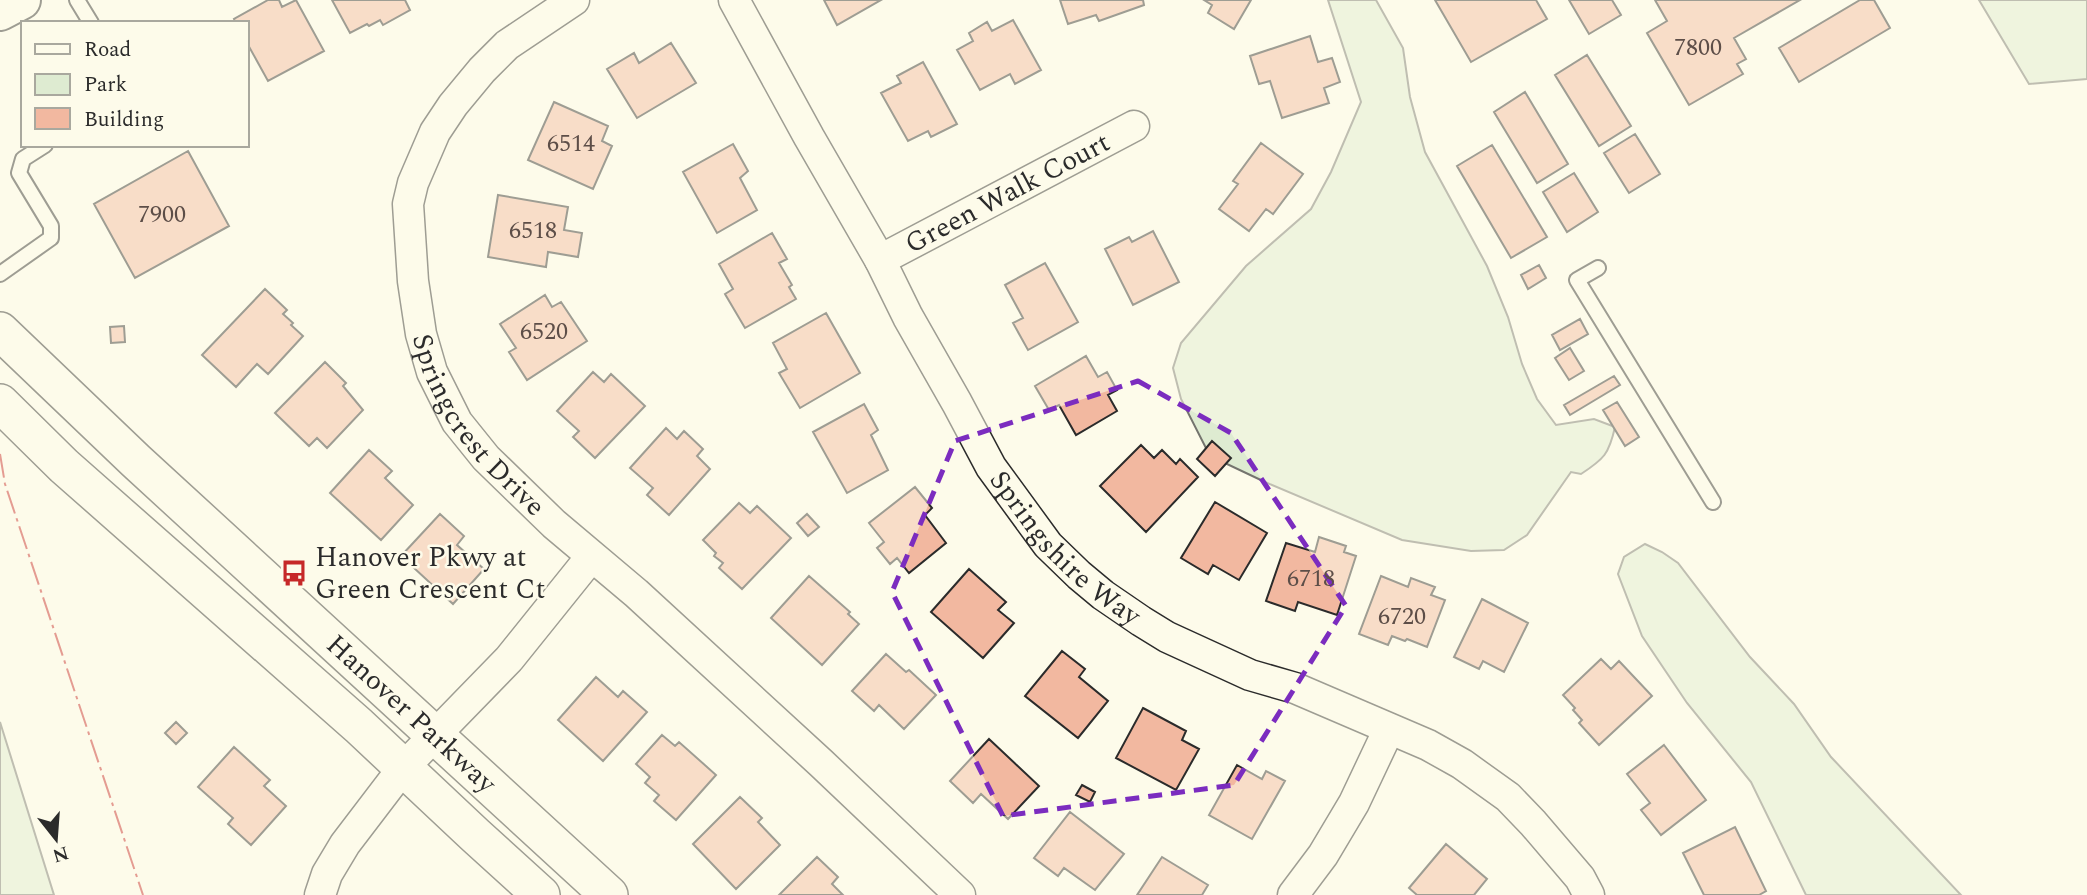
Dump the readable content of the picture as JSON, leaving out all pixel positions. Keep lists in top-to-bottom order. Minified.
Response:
{"streets":{"street":["Green Walk Court","Springcrest Drive","Springshire Way","Hanover Parkway"]},"crossings":[["Green Walk Court","Springshire Way"]],"places":{"bus stop":["Hanover Pkwy at Green Crescent Ct"]},"house_numbers":["7800","6514","7900","6518","6520","6718","6720"],"legend":["Road","Park","Building"],"north":"bottom"}
